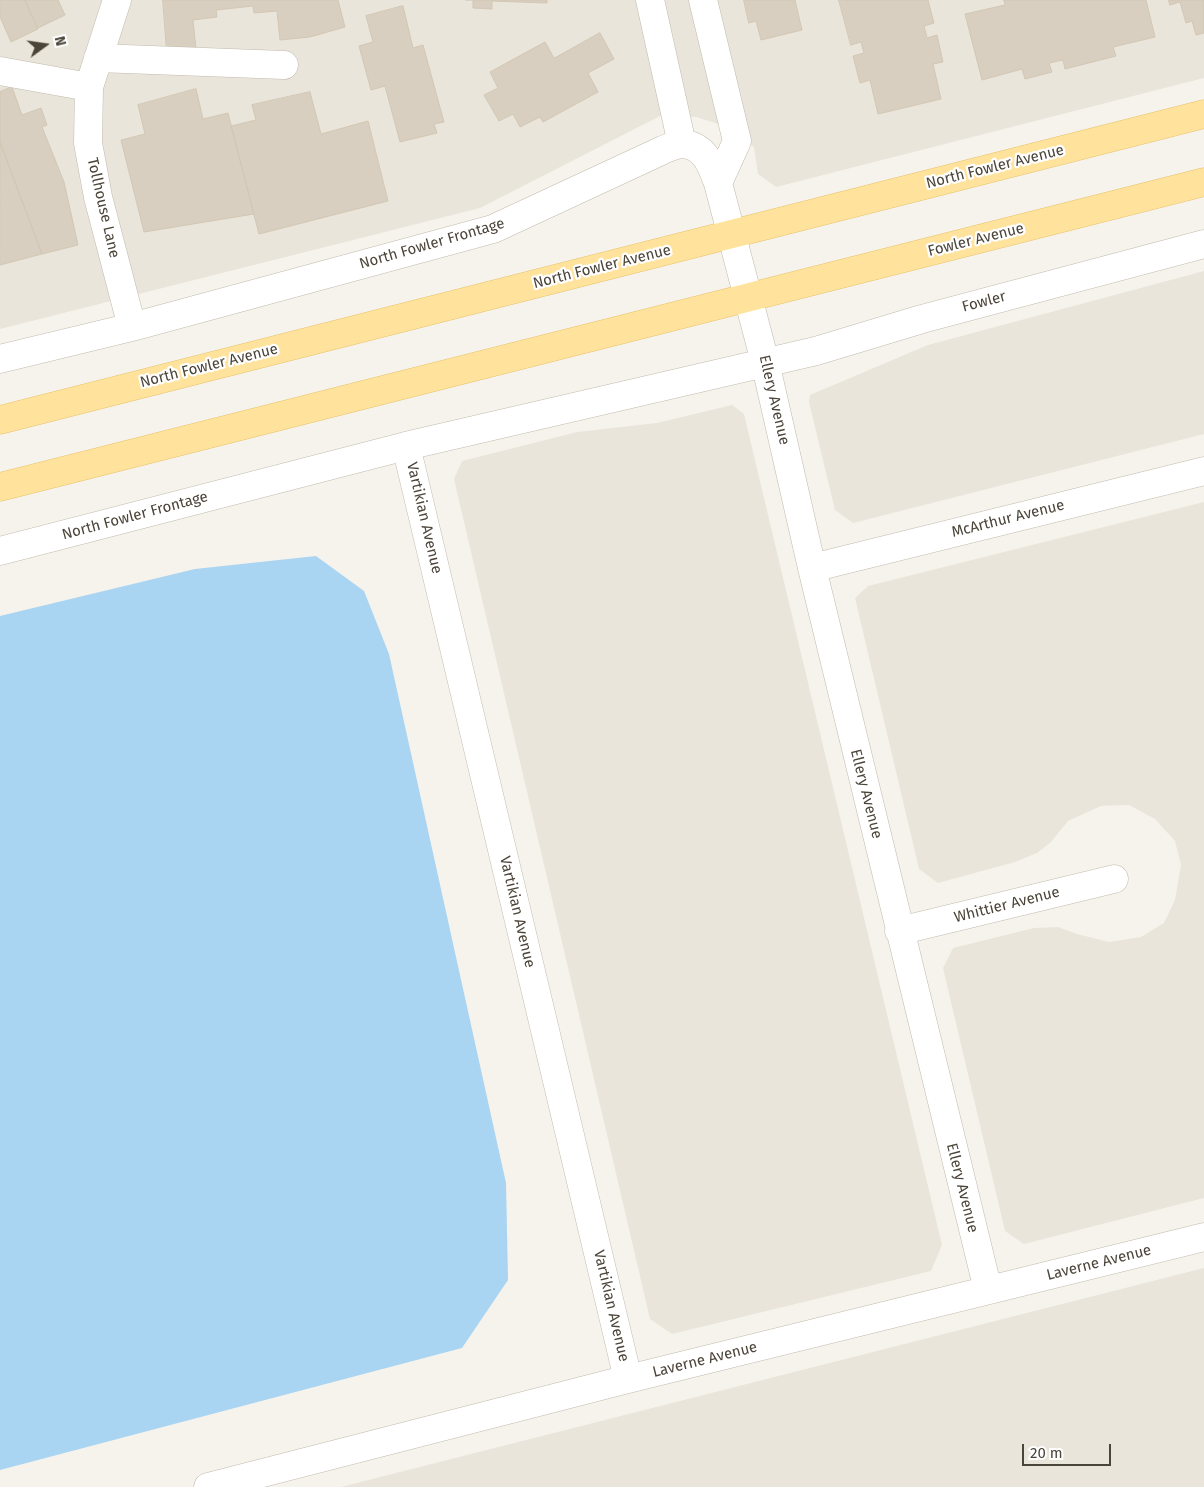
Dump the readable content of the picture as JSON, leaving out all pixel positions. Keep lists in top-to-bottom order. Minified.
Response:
{"streets":{"main road":["North Fowler Avenue","Fowler Avenue"],"street":["Tollhouse Lane","North Fowler Frontage","Fowler","Ellery Avenue","Vartikian Avenue","McArthur Avenue","Whittier Avenue","Laverne Avenue"]},"crossings":[["Tollhouse Lane","North Fowler Frontage"],["Fowler Avenue","Ellery Avenue"],["North Fowler Frontage","Fowler"],["North Fowler Frontage","Ellery Avenue"],["North Fowler Frontage","Vartikian Avenue"],["Fowler","Ellery Avenue"],["Ellery Avenue","McArthur Avenue"],["Ellery Avenue","Whittier Avenue"],["Ellery Avenue","Laverne Avenue"],["Vartikian Avenue","Laverne Avenue"]],"scale_bar":"20 m","north":"right"}
